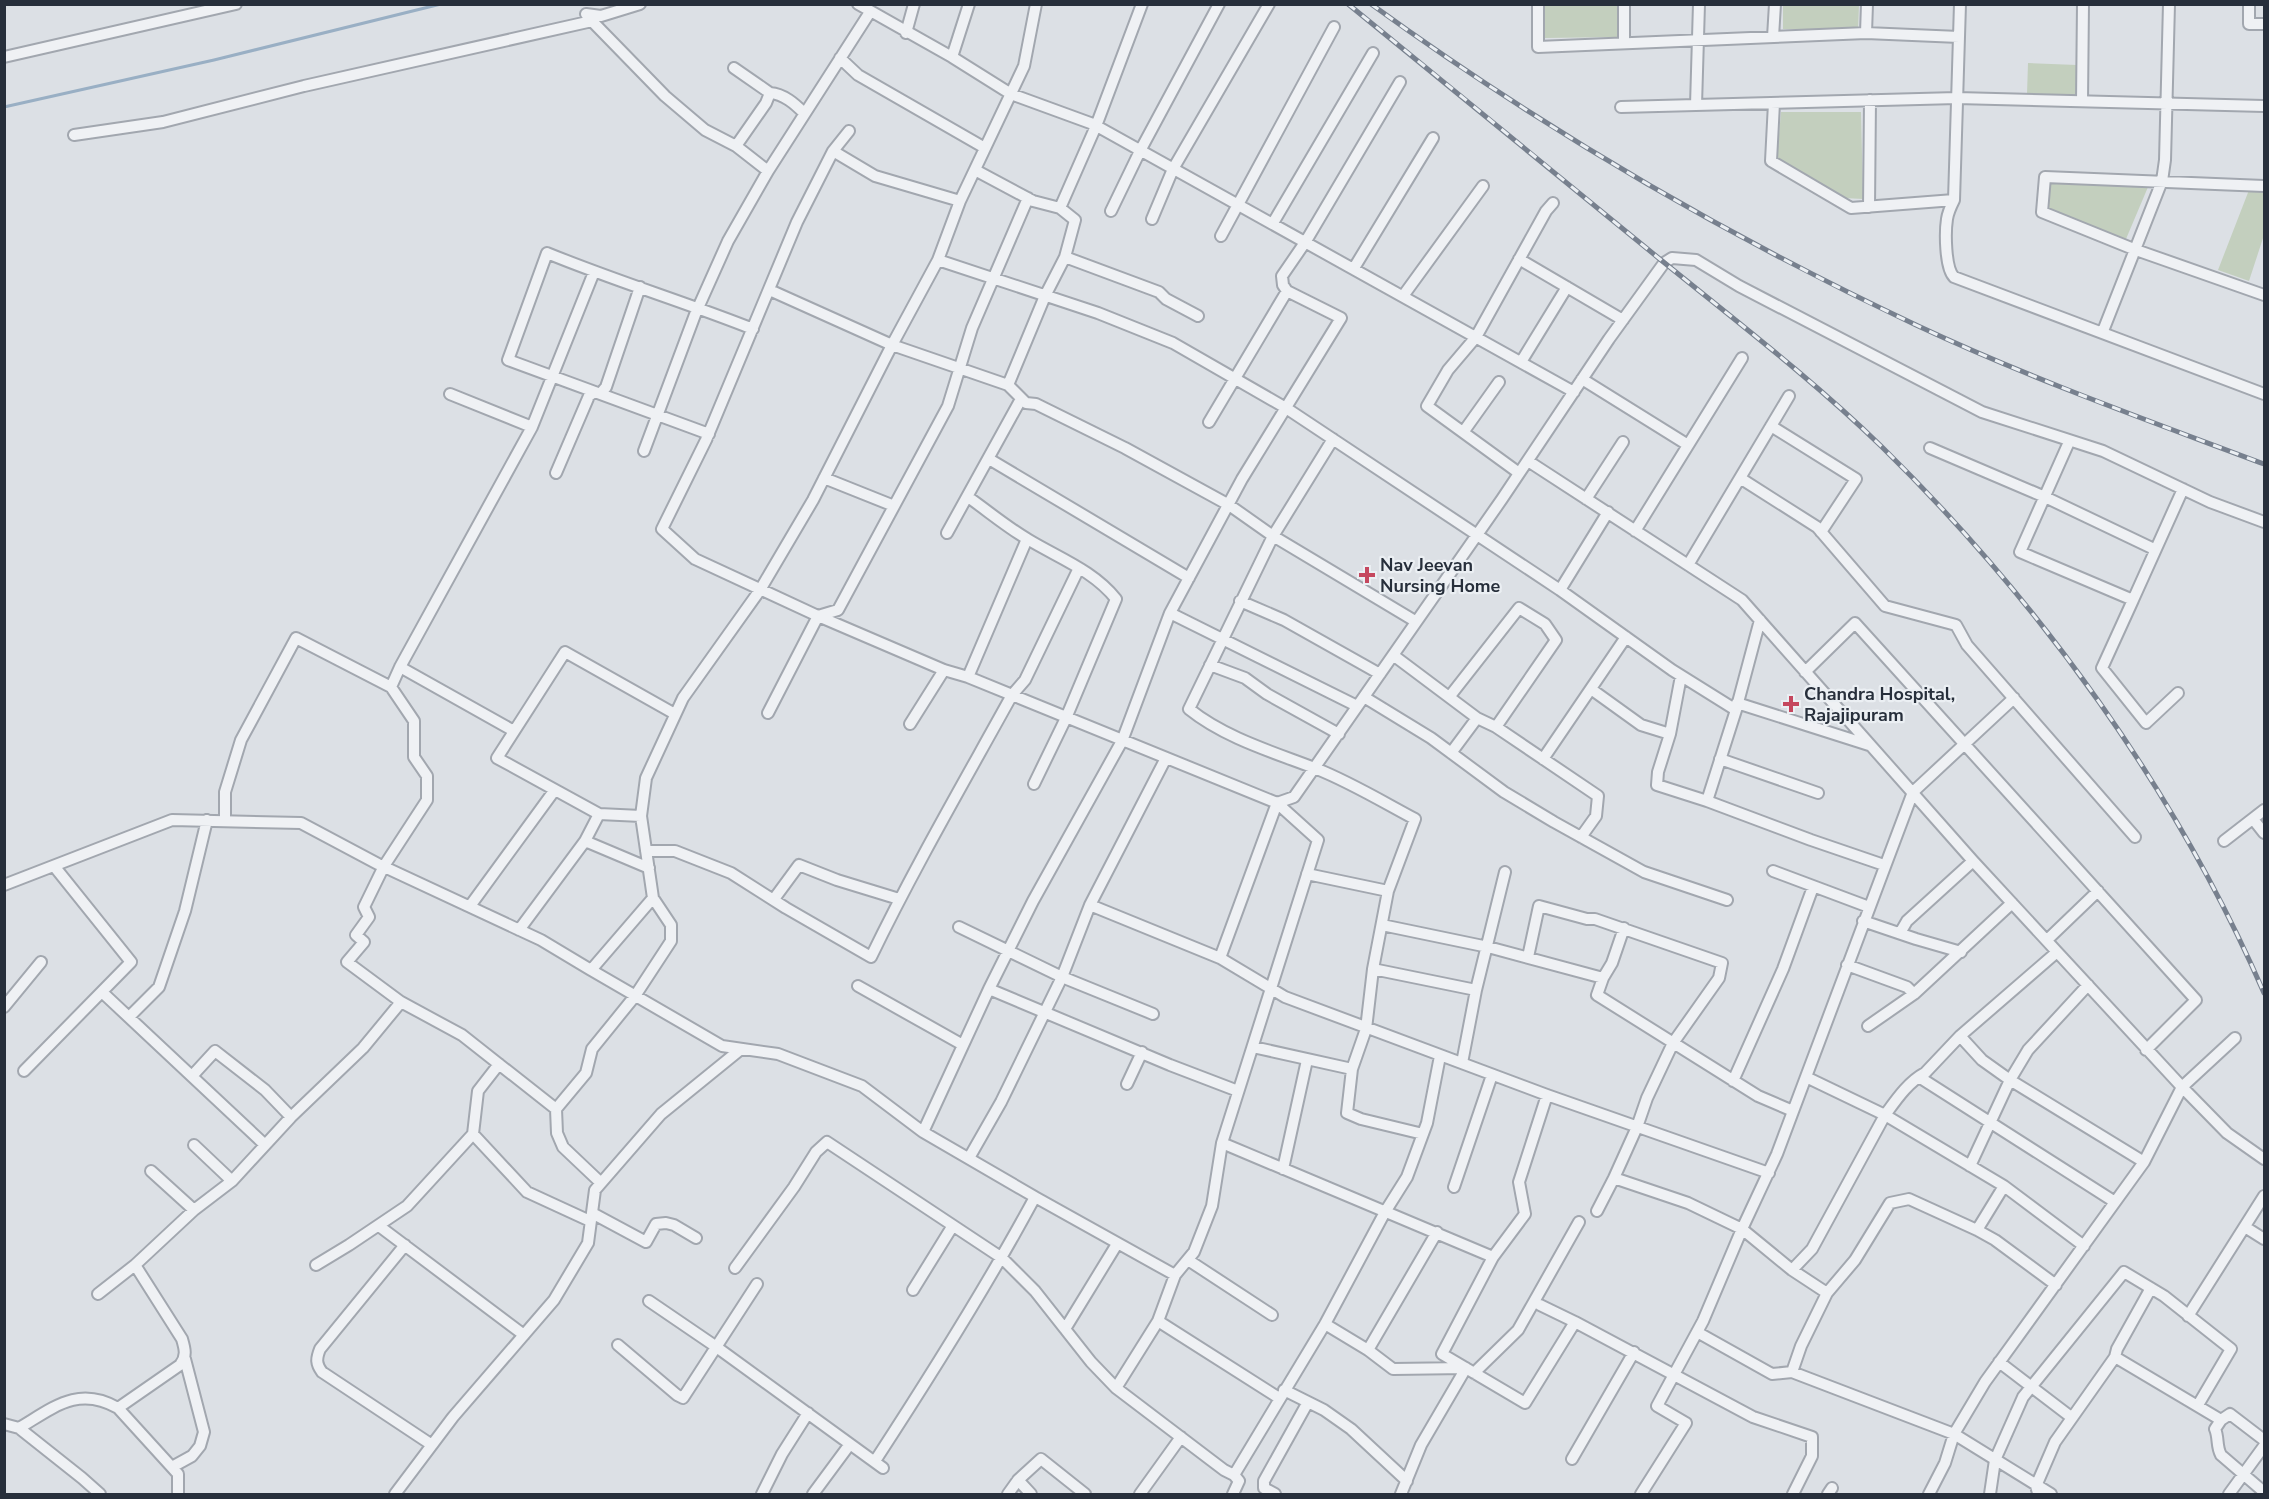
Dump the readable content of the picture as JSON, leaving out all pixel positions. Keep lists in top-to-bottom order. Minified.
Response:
{"places":{"health":["Nav Jeevan Nursing Home","Chandra Hospital, Rajajipuram"]}}
